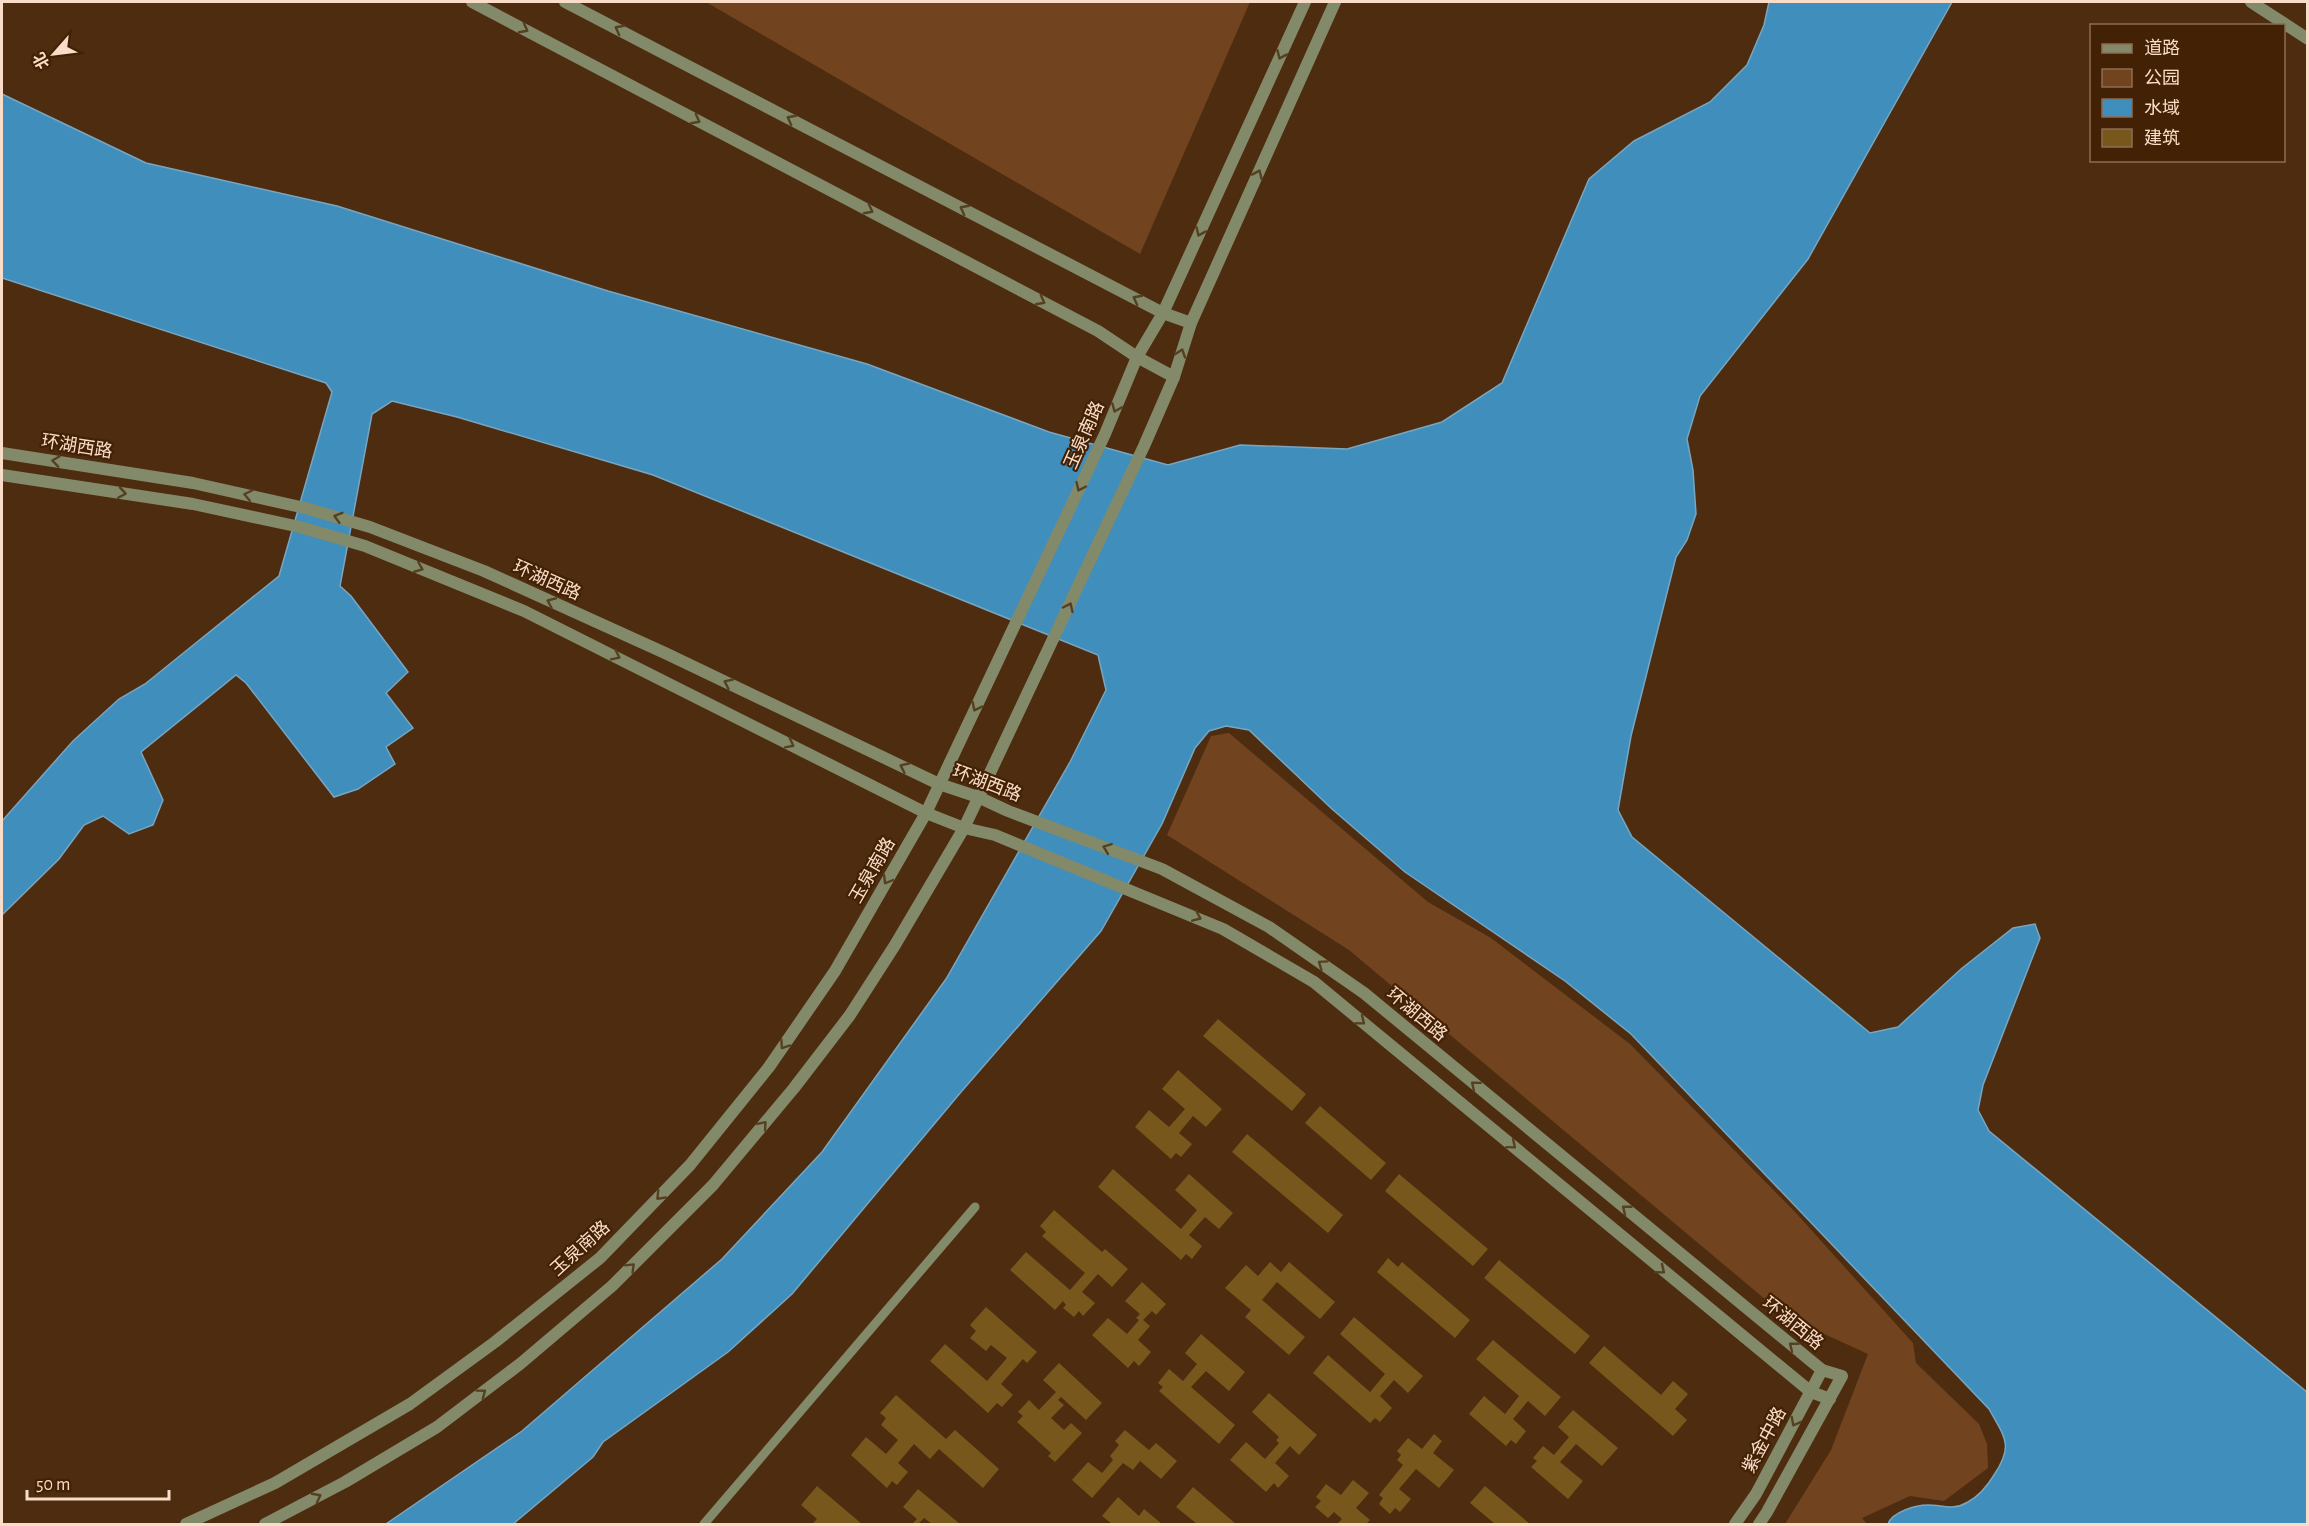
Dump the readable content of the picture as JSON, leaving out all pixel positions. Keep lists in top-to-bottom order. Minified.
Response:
{"streets":{"street":["玉泉南路","环湖西路","紫金中路"]},"crossings":[["玉泉南路","环湖西路"],["环湖西路","紫金中路"]],"legend":["道路","公园","水域","建筑"],"scale_bar":"50 m","north":"bottom left"}
